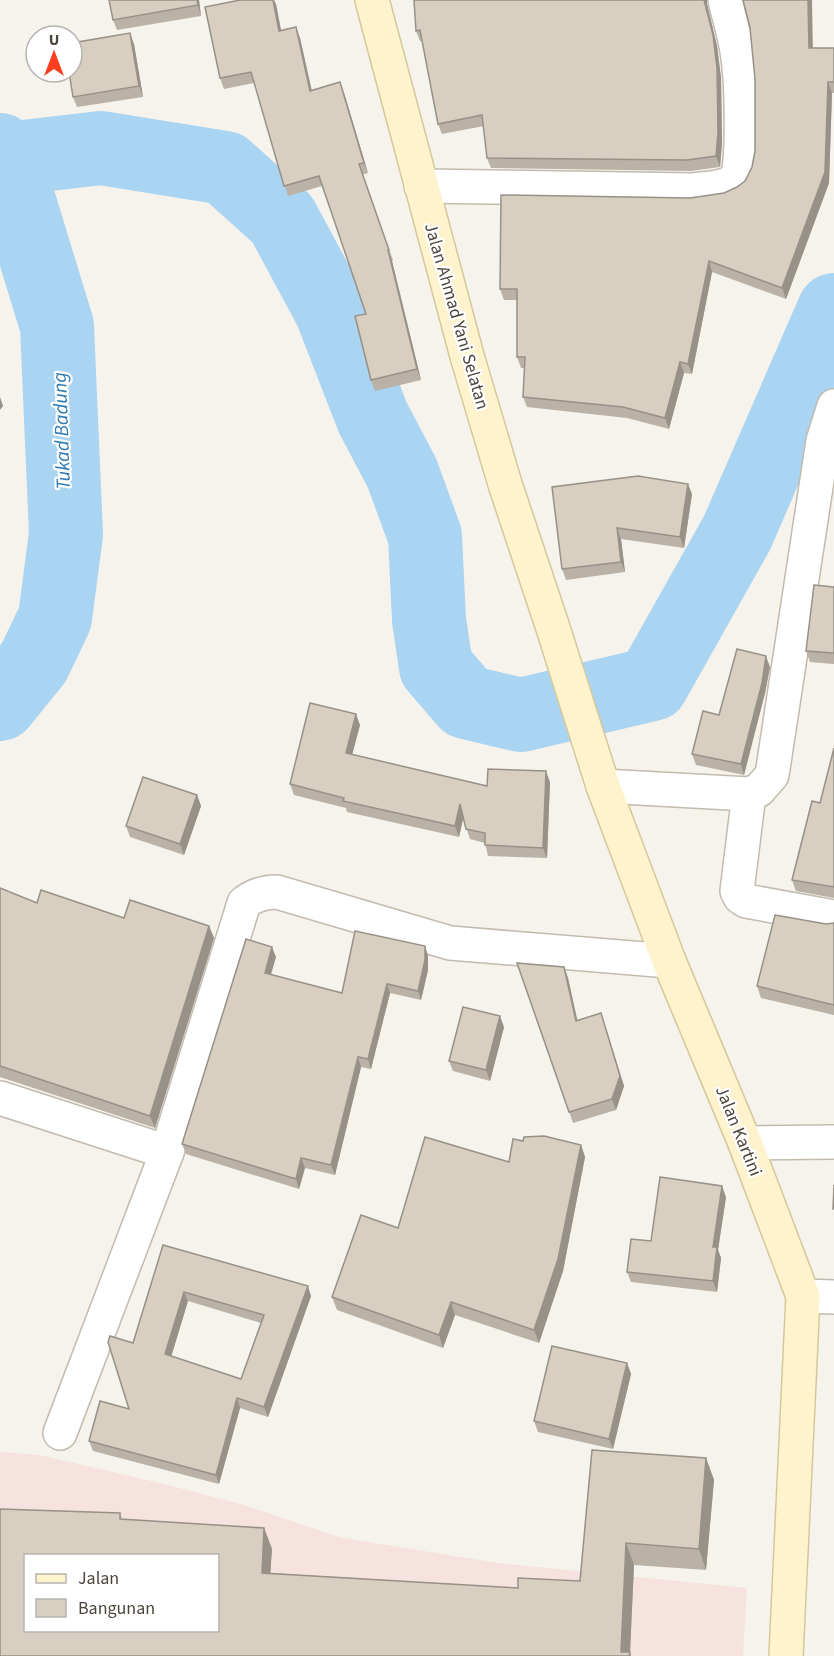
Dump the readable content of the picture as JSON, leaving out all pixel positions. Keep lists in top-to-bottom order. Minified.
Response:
{"streets":{"main road":["Jalan Ahmad Yani Selatan","Jalan Kartini"]},"crossings":[["Jalan Ahmad Yani Selatan","Jalan Kartini"]],"water":["Tukad Badung"],"legend":["Jalan","Bangunan"],"north":"top"}
